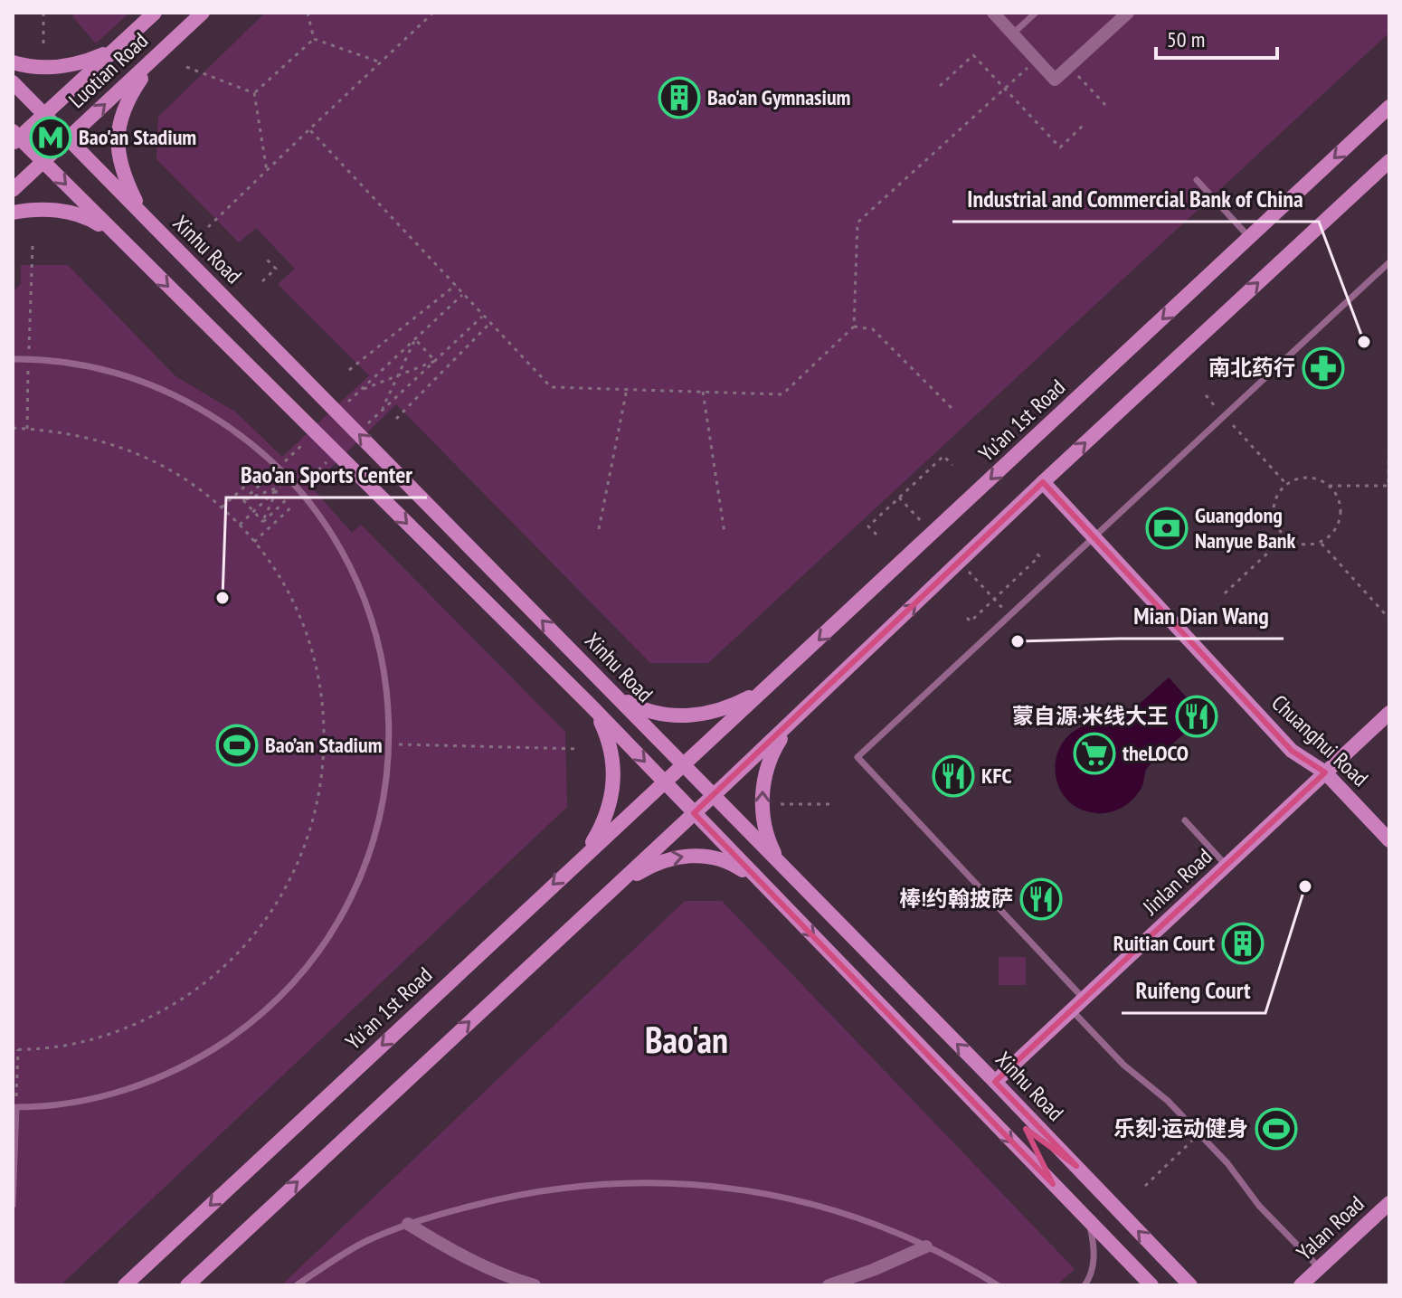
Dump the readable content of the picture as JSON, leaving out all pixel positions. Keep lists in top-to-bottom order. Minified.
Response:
{"streets":{"main road":["Luotian Road","Xinhu Road","Yu’an 1st Road","Chuanghui Road","Jinlan Road","Yu'an 1st Road","Yalan Road"]},"crossings":[["Luotian Road","Xinhu Road"],["Xinhu Road","Yu’an 1st Road"],["Xinhu Road","Jinlan Road"],["Xinhu Road","Yu'an 1st Road"],["Yu’an 1st Road","Yu'an 1st Road"],["Chuanghui Road","Jinlan Road"]],"districts":["Bao'an"],"places":{"building":["Bao'an Gymnasium","Ruitian Court"],"metro station":["Bao'an Stadium"],"other":["Industrial and Commercial Bank of China","Bao'an Sports Center","Mian Dian Wang","Ruifeng Court"],"pharmacy":["南北药行"],"bank":["Guangdong Nanyue Bank"],"restaurant":["蒙自源·米线大王","KFC","棒!约翰披萨"],"sports":["Bao’an Stadium","乐刻·运动健身"],"supermarket":["theLOCO"]},"scale_bar":"50 m"}
